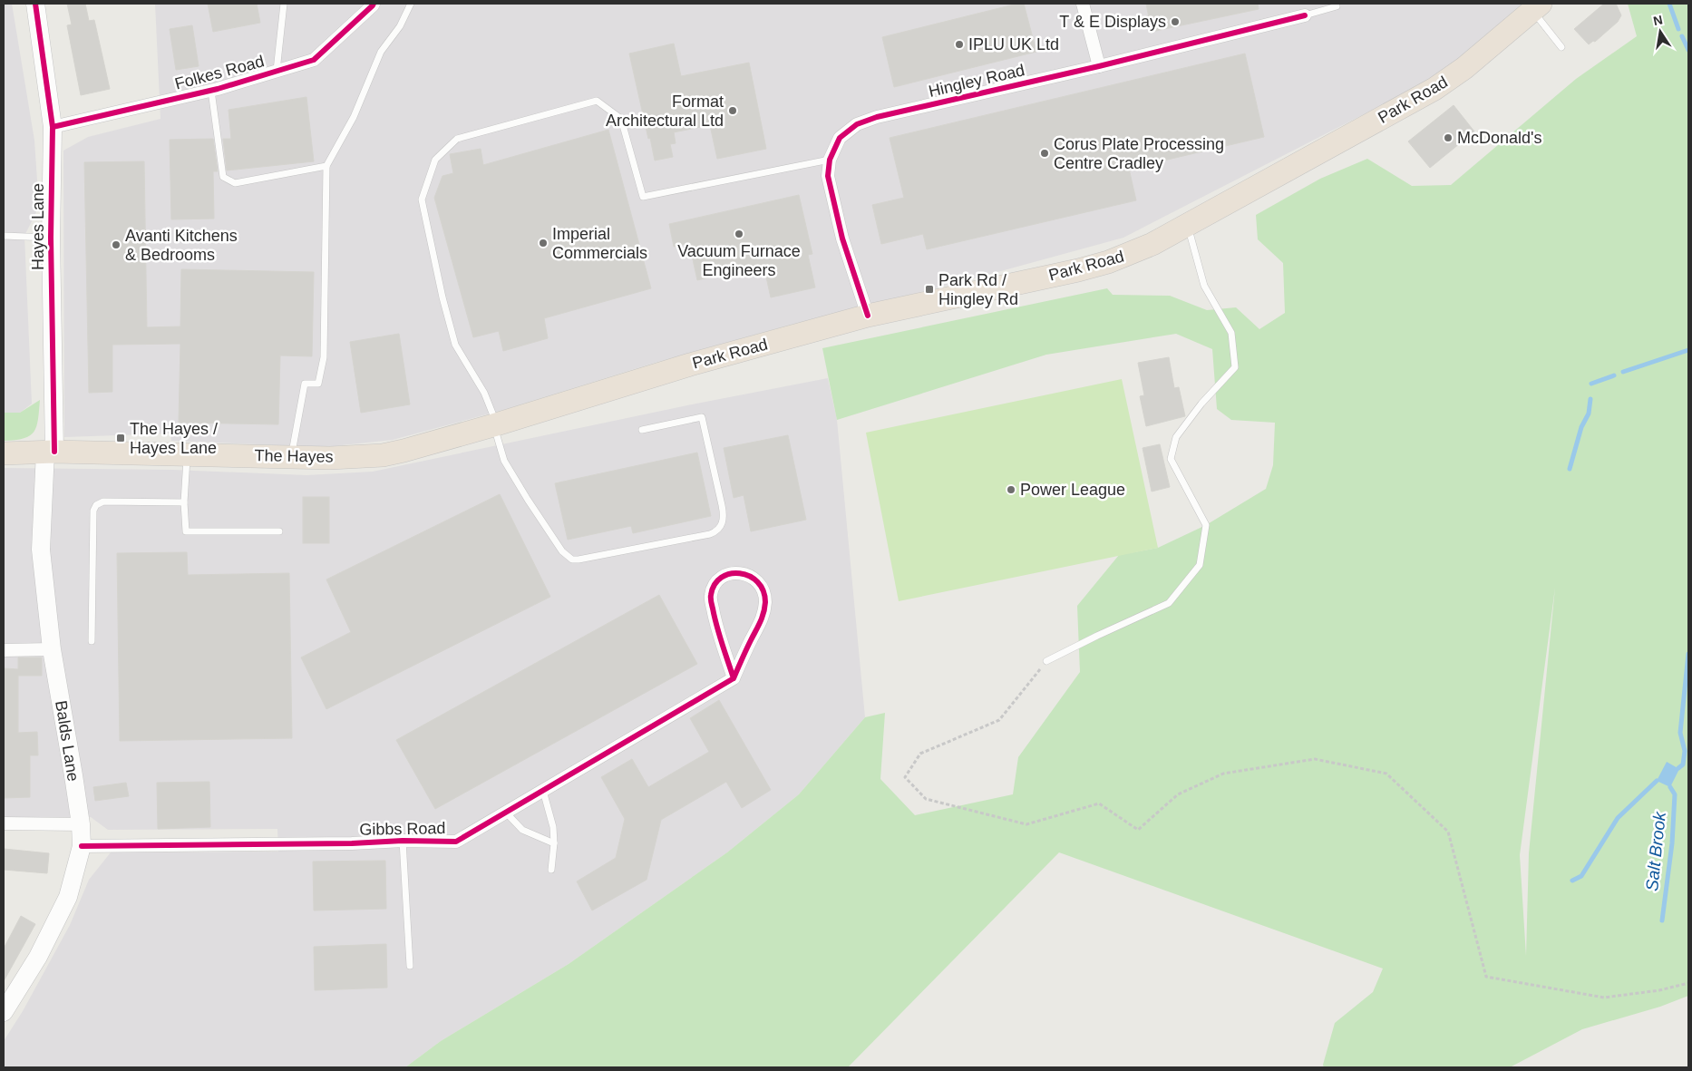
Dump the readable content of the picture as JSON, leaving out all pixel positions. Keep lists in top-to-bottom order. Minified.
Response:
{"streets":{"highway":["Park Road","The Hayes"],"street":["Folkes Road","Hingley Road","Hayes Lane","Balds Lane","Gibbs Road"]},"crossings":[["Folkes Road","Hayes Lane"],["Hingley Road","Park Road"],["Park Road","The Hayes"],["Hayes Lane","The Hayes"],["Hayes Lane","Balds Lane"],["The Hayes","Balds Lane"],["Balds Lane","Gibbs Road"]],"water":["Salt Brook"],"places":{"other":["T & E Displays","IPLU UK Ltd","Format Architectural Ltd","McDonald's","Corus Plate Processing Centre Cradley","Vacuum Furnace Engineers","Imperial Commercials","Avanti Kitchens & Bedrooms","Power League"],"transit":["Park Rd / Hingley Rd","The Hayes / Hayes Lane"]},"north":"top"}
